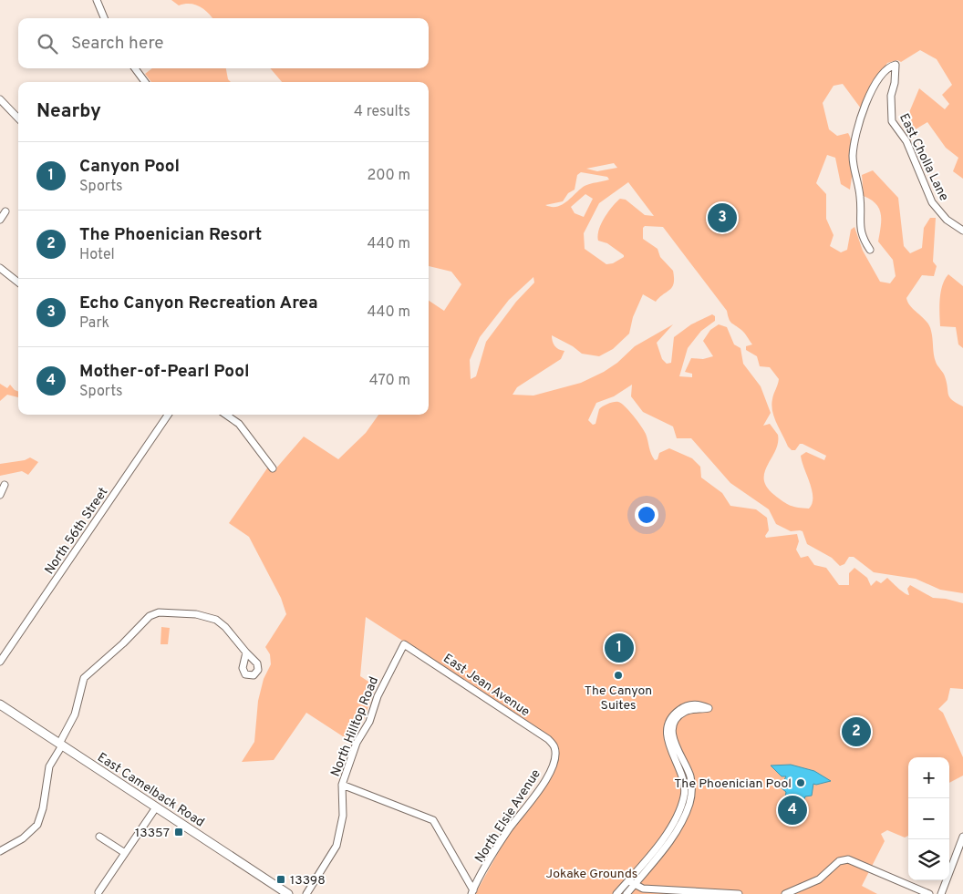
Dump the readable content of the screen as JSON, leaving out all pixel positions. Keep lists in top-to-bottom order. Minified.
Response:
{"streets":{"main road":["East Camelback Road"],"street":["East Cholla Lane","North 56th Street","East Jean Avenue","North Hilltop Road","North Elsie Avenue"]},"crossings":[["East Jean Avenue","North Hilltop Road"],["East Jean Avenue","North Elsie Avenue"]],"parks":["Jokake Grounds"],"places":{"other":["The Canyon Suites","The Phoenician Pool"],"transit":["13357","13398"]},"page":{"search":"Search here","heading":["Nearby","4 results"],"list":[{"mark":"1","name":"Canyon Pool","note":"Sports","value":"200 m"},{"mark":"2","name":"The Phoenician Resort","note":"Hotel","value":"440 m"},{"mark":"3","name":"Echo Canyon Recreation Area","note":"Park","value":"440 m"},{"mark":"4","name":"Mother-of-Pearl Pool","note":"Sports","value":"470 m"}],"pins":["3","1","2","4"],"map_buttons":["+","−"]}}
